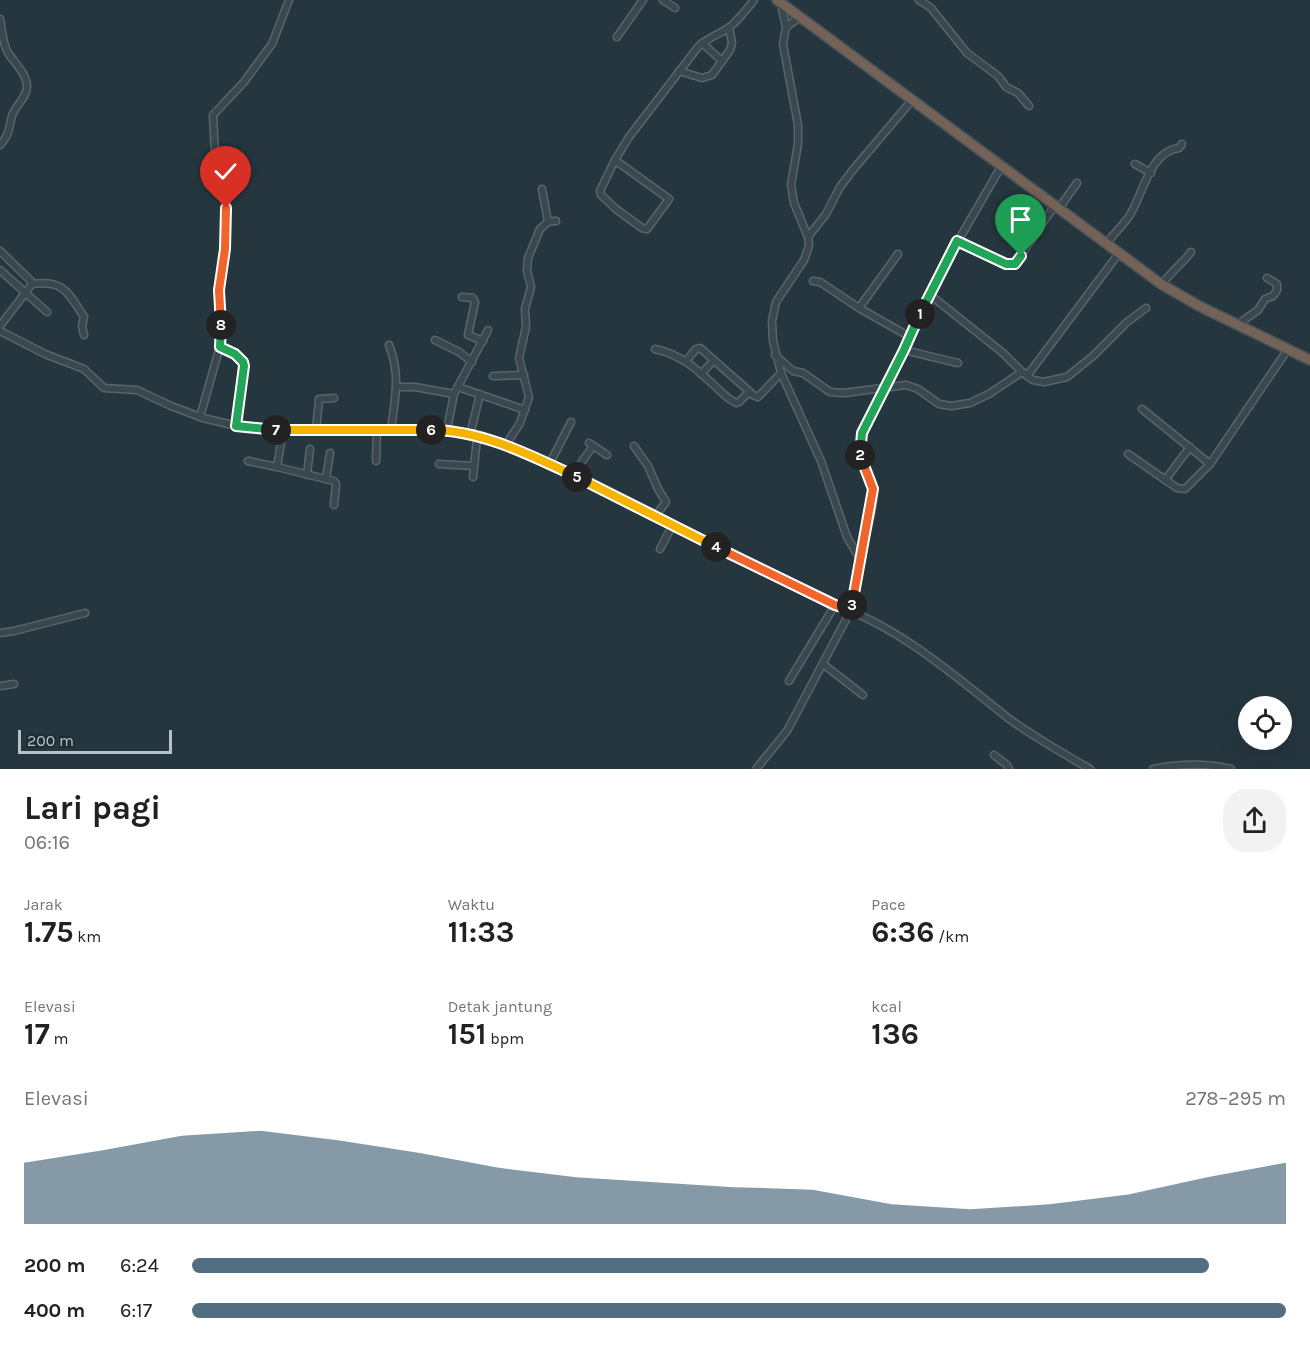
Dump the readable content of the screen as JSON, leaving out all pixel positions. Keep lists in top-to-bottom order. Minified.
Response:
{"scale_bar":"200 m","page":{"pins":["1","8","6","7","2","5","4","3"],"scale":"200 m","heading":["Lari pagi","06:16"],"stats":[["Jarak","1.75 km"],["Waktu","11:33"],["Pace","6:36 /km"],["Elevasi","17 m"],["Detak jantung","151 bpm"],["kcal","136"]],"chart":["Elevasi","278–295 m"],"list":[{"name":"200 m","note":"6:24"},{"name":"400 m","note":"6:17"}]}}
